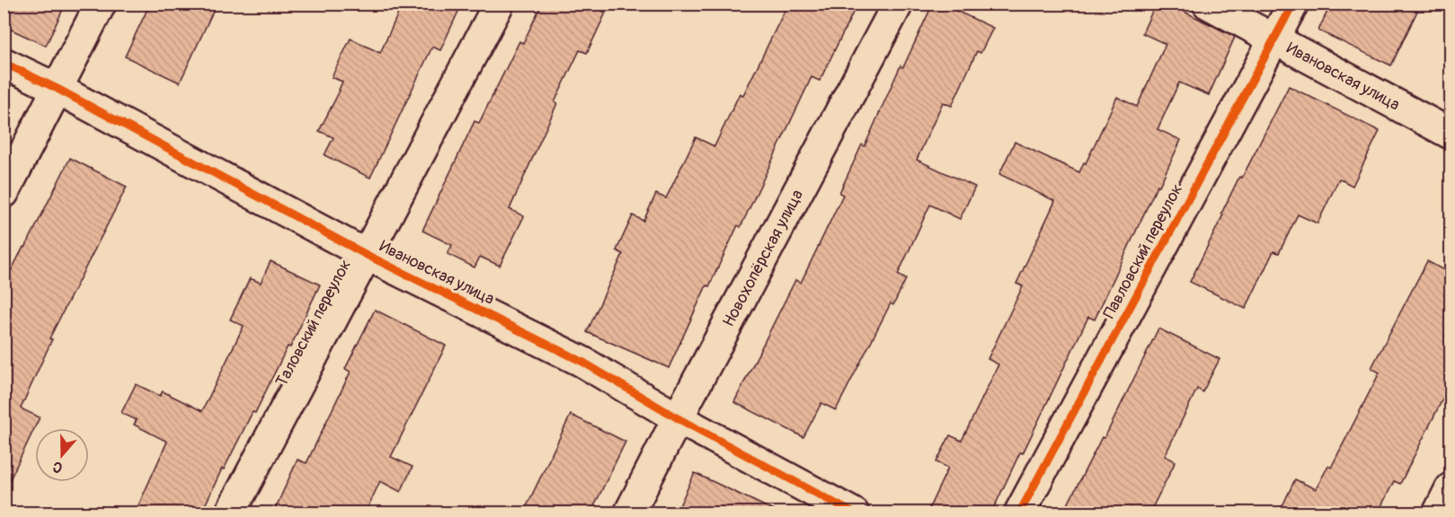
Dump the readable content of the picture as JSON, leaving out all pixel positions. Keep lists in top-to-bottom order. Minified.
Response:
{"streets":{"street":["Ивановская улица","Павловский переулок","Новохопёрская улица","Таловский переулок"]},"crossings":[["Ивановская улица","Павловский переулок"],["Ивановская улица","Новохопёрская улица"],["Ивановская улица","Таловский переулок"]],"north":"bottom"}
